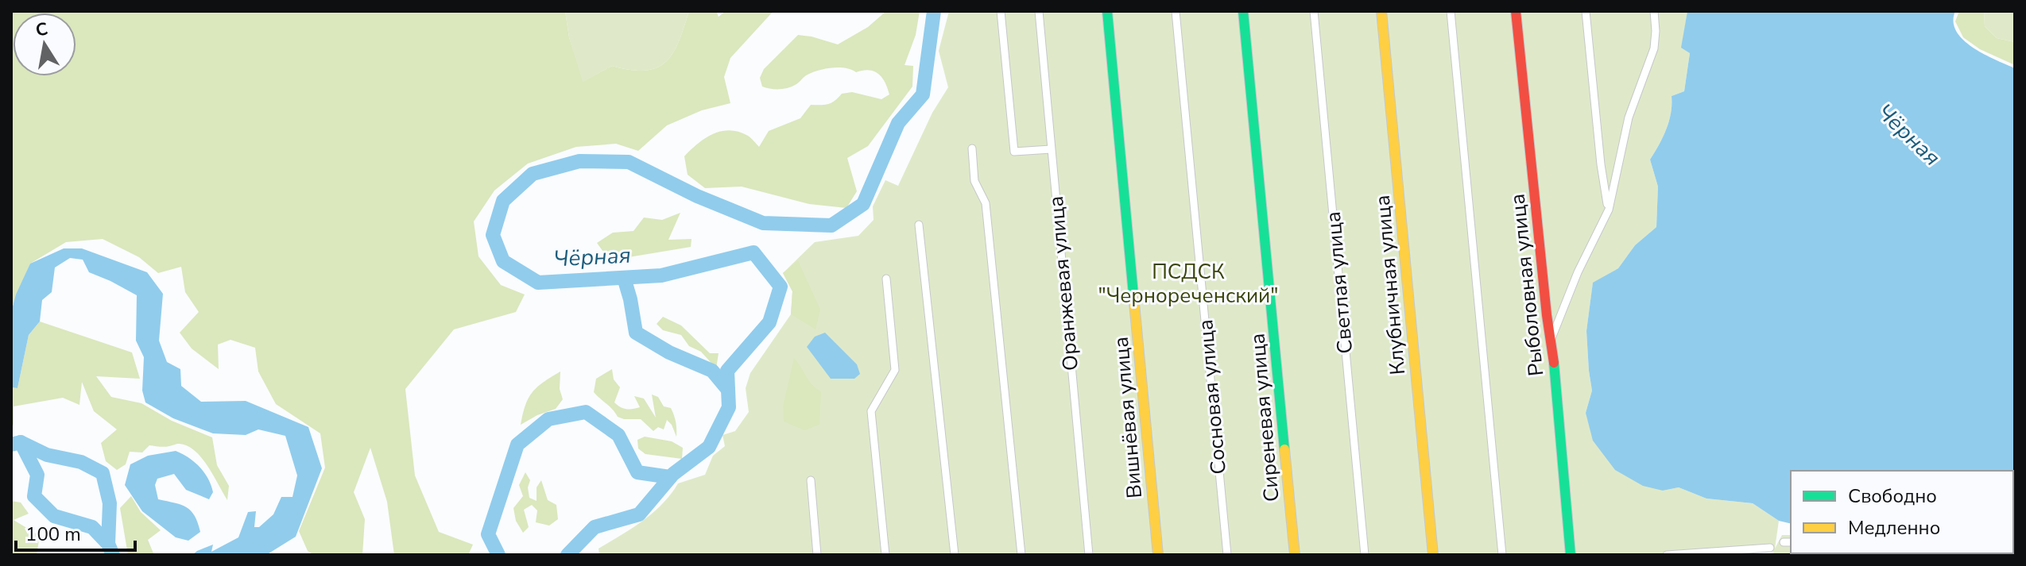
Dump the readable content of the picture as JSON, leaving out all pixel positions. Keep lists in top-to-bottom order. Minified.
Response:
{"streets":{"street":["Светлая улица","Оранжевая улица","Клубничная улица","Рыболовная улица","Сосновая улица","Вишнёвая улица","Сиреневая улица"]},"water":["Чёрная"],"parks":["ПСДСК \"Чернореченский\""],"legend":["Свободно","Медленно"],"scale_bar":"100 m","north":"top"}
